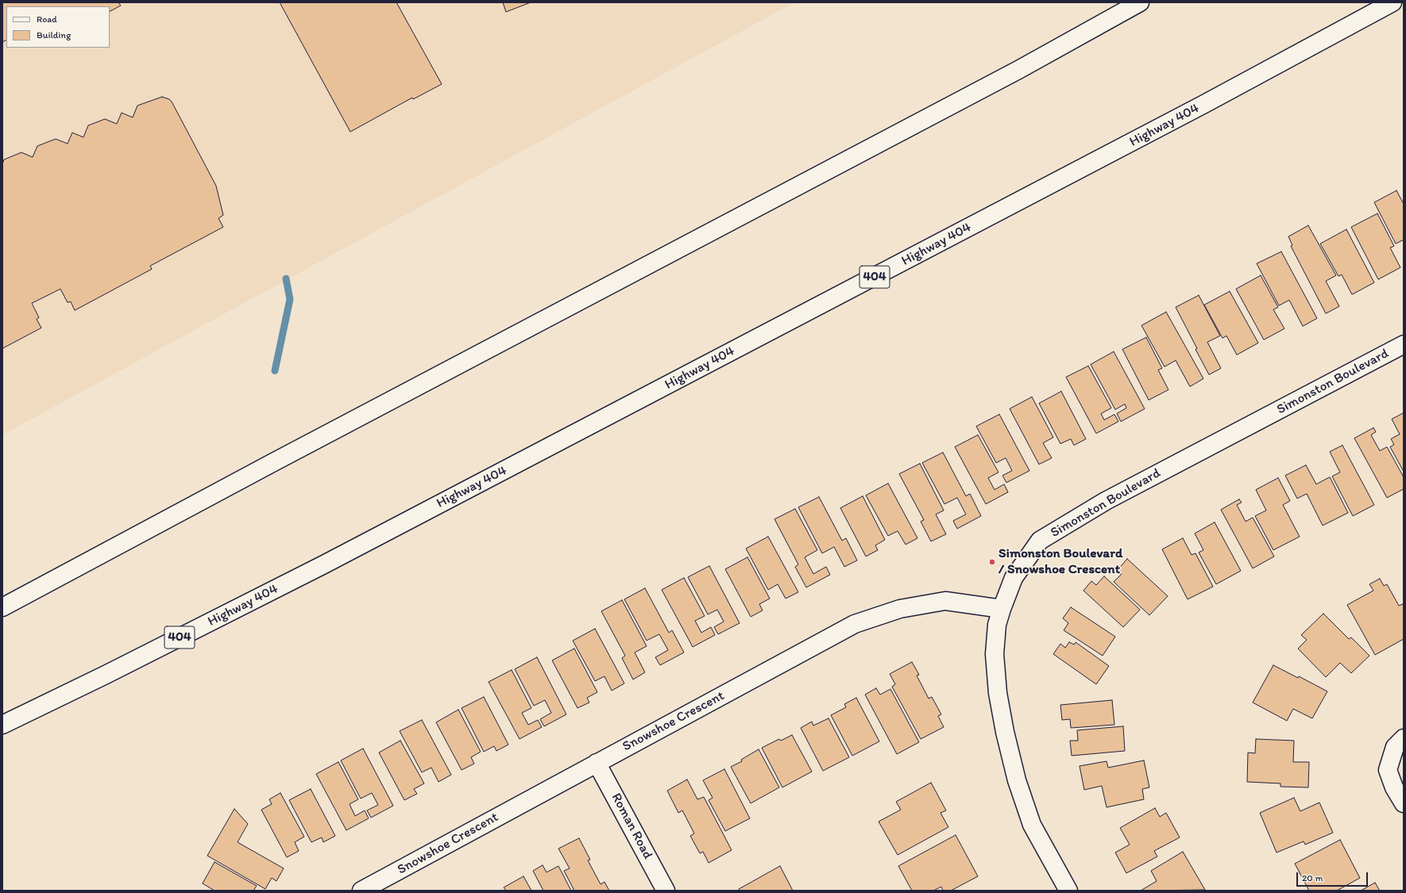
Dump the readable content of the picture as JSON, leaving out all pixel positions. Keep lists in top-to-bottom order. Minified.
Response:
{"streets":{"main road":["Highway 404","404","Simonston Boulevard","Snowshoe Crescent","Roman Road"]},"crossings":[["Simonston Boulevard","Snowshoe Crescent"],["Snowshoe Crescent","Roman Road"]],"places":["Simonston Boulevard / Snowshoe Crescent"],"legend":["Road","Building"],"scale_bar":"20 m"}
